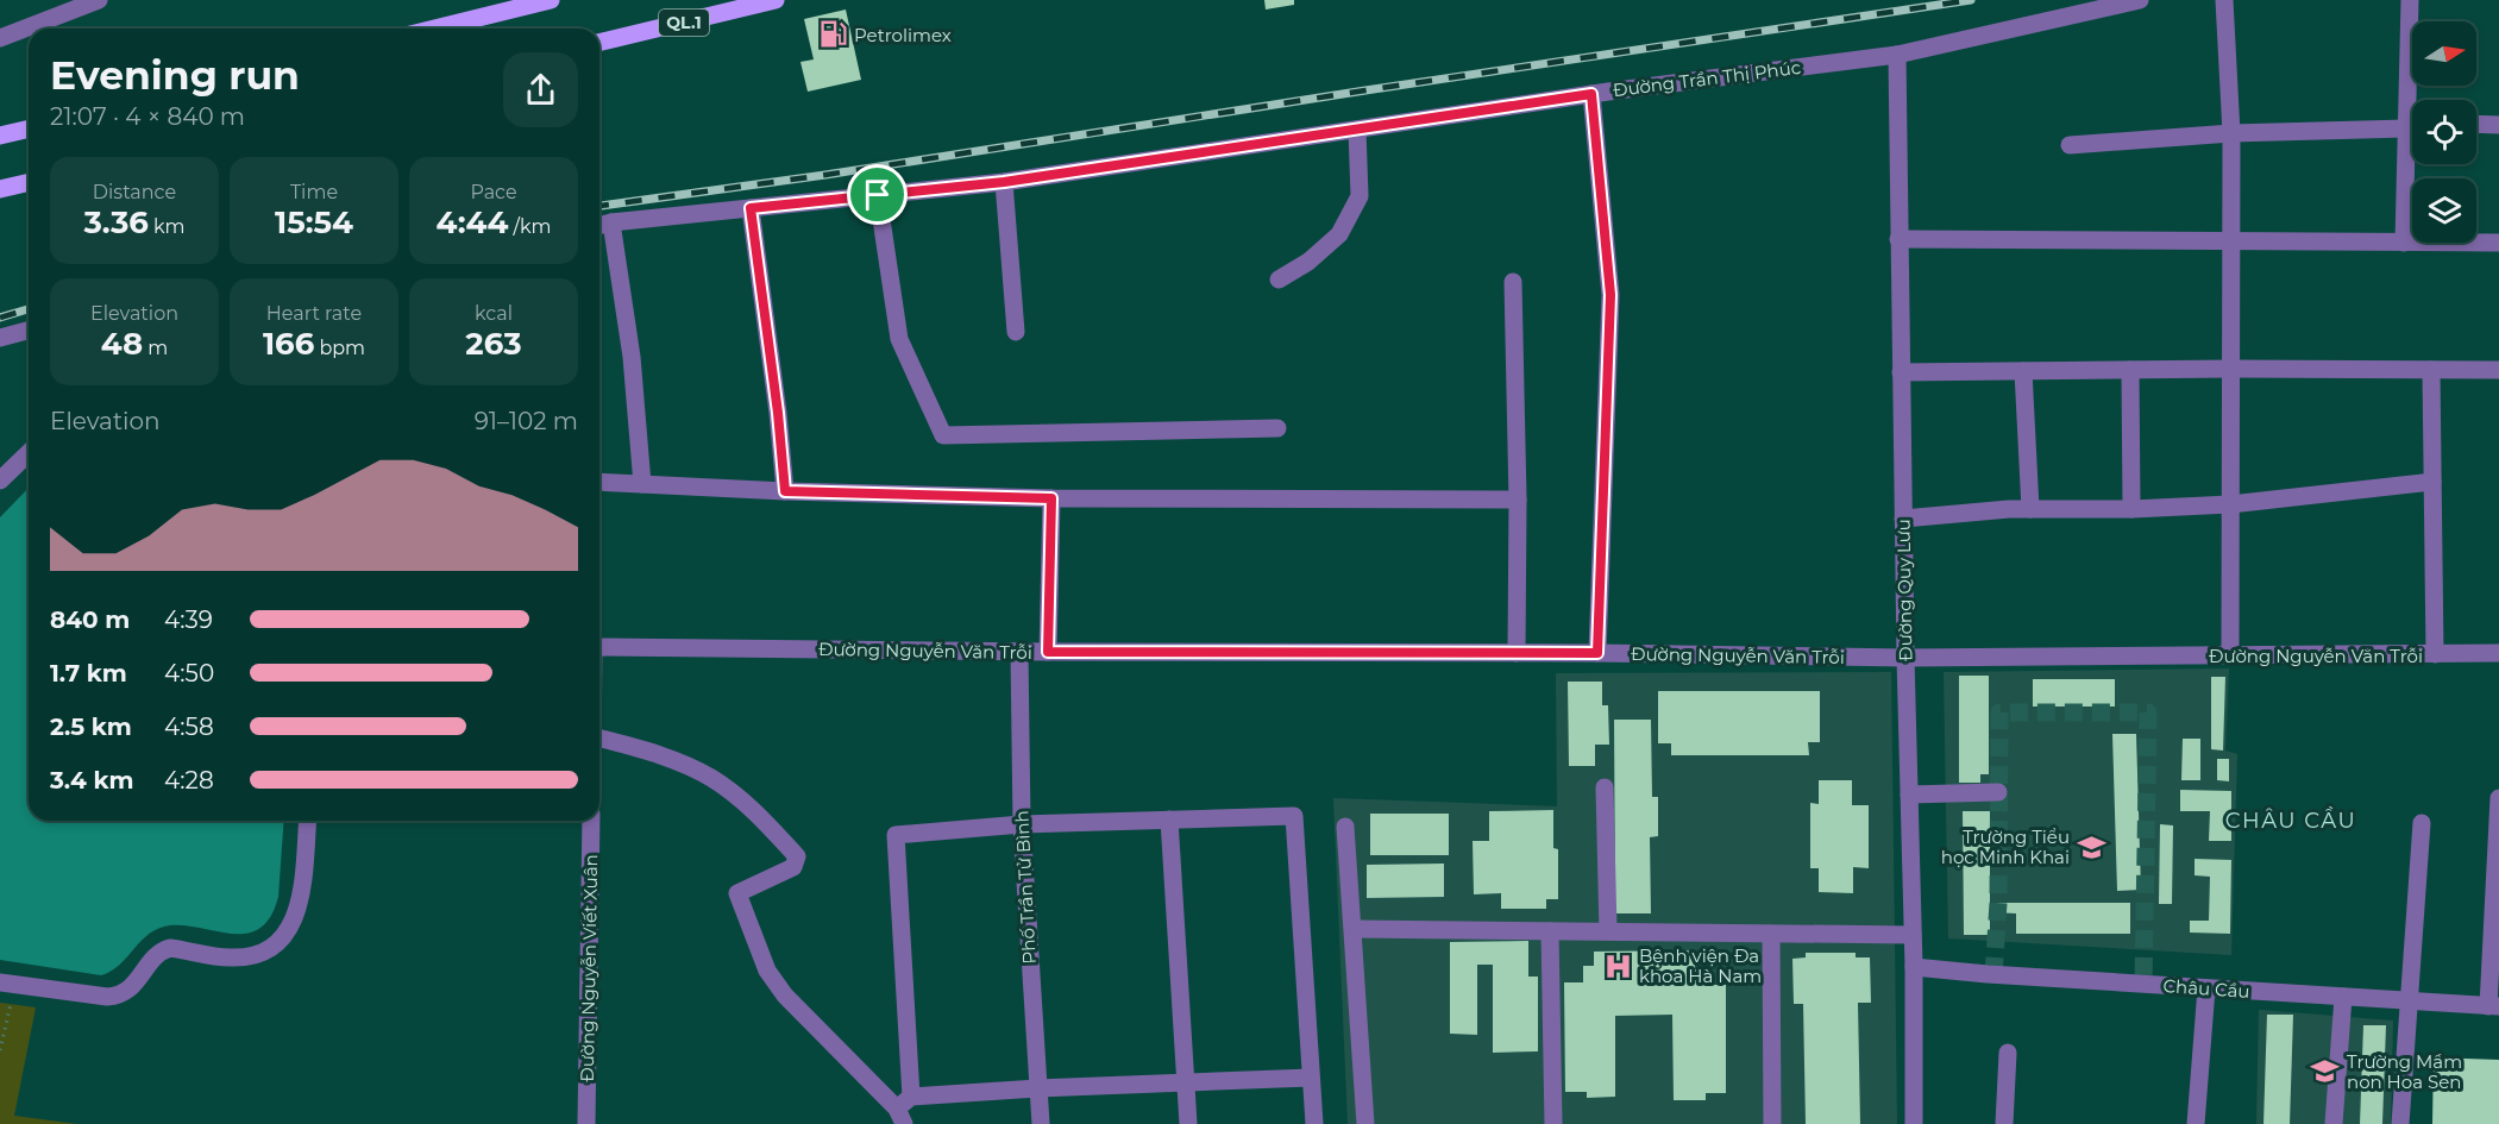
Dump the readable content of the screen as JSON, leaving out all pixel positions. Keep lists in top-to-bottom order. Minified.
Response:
{"streets":{"main road":["QL.1"],"street":["Đường Trần Thị Phúc","Đường Quy Lưu","Đường Nguyễn Văn Trỗi","Phố Trần Tử Bình","Đường Nguyễn Viết Xuân","Châu Cầu"]},"crossings":[["Đường Trần Thị Phúc","Đường Quy Lưu"],["Đường Quy Lưu","Đường Nguyễn Văn Trỗi"],["Đường Quy Lưu","Châu Cầu"],["Đường Nguyễn Văn Trỗi","Phố Trần Tử Bình"]],"districts":["CHÂU CẦU"],"places":{"fuel station":["Petrolimex"],"school or university":["Trường Tiểu học Minh Khai","Trường Mầm non Hoa Sen"],"hospital":["Bệnh viện Đa khoa Hà Nam"]},"north":"right","page":{"heading":["Evening run","21:07 · 4 × 840 m"],"stats":[["Distance","3.36 km"],["Time","15:54"],["Pace","4:44 /km"],["Elevation","48 m"],["Heart rate","166 bpm"],["kcal","263"]],"chart":["Elevation","91–102 m"],"list":[{"name":"840 m","note":"4:39"},{"name":"1.7 km","note":"4:50"},{"name":"2.5 km","note":"4:58"},{"name":"3.4 km","note":"4:28"}]}}
